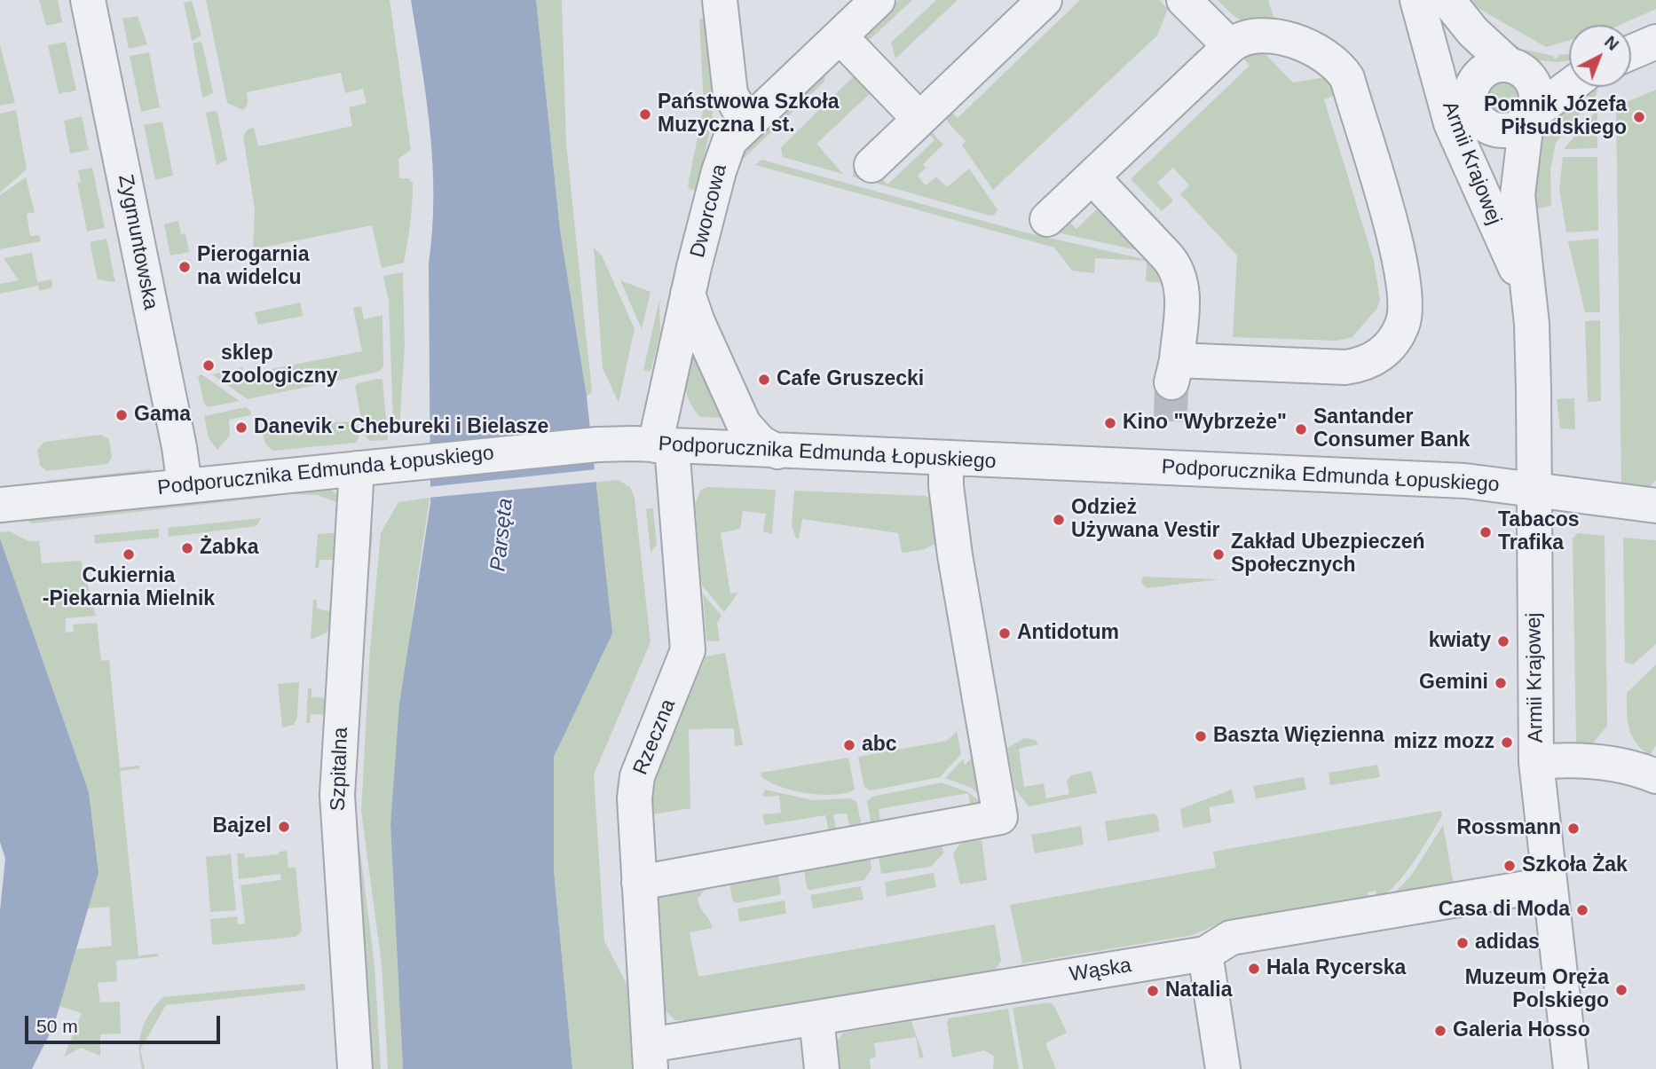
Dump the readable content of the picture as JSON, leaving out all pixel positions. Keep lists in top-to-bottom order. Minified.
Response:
{"streets":{"street":["Armii Krajowej","Dworcowa","Zygmuntowska","Podporucznika Edmunda Łopuskiego","Rzeczna","Szpitalna","Wąska"]},"crossings":[["Armii Krajowej","Podporucznika Edmunda Łopuskiego"],["Armii Krajowej","Wąska"],["Dworcowa","Podporucznika Edmunda Łopuskiego"],["Dworcowa","Rzeczna"],["Zygmuntowska","Podporucznika Edmunda Łopuskiego"],["Podporucznika Edmunda Łopuskiego","Rzeczna"],["Podporucznika Edmunda Łopuskiego","Szpitalna"],["Rzeczna","Wąska"]],"water":["Parsęta"],"places":["Państwowa Szkoła Muzyczna I st.","Pomnik Józefa Piłsudskiego","Pierogarnia na widelcu","sklep zoologiczny","Cafe Gruszecki","Gama","Kino \"Wybrzeże\"","Danevik - Chebureki i Bielasze","Santander Consumer Bank","Odzież Używana Vestir","Tabacos Trafika","Żabka","Cukiernia -Piekarnia Mielnik","Zakład Ubezpieczeń Społecznych","Antidotum","kwiaty","Gemini","Baszta Więzienna","mizz mozz","abc","Bajzel","Rossmann","Szkoła Żak","Casa di Moda","adidas","Hala Rycerska","Muzeum Oręża Polskiego","Natalia","Galeria Hosso"],"scale_bar":"50 m","north":"top right"}
